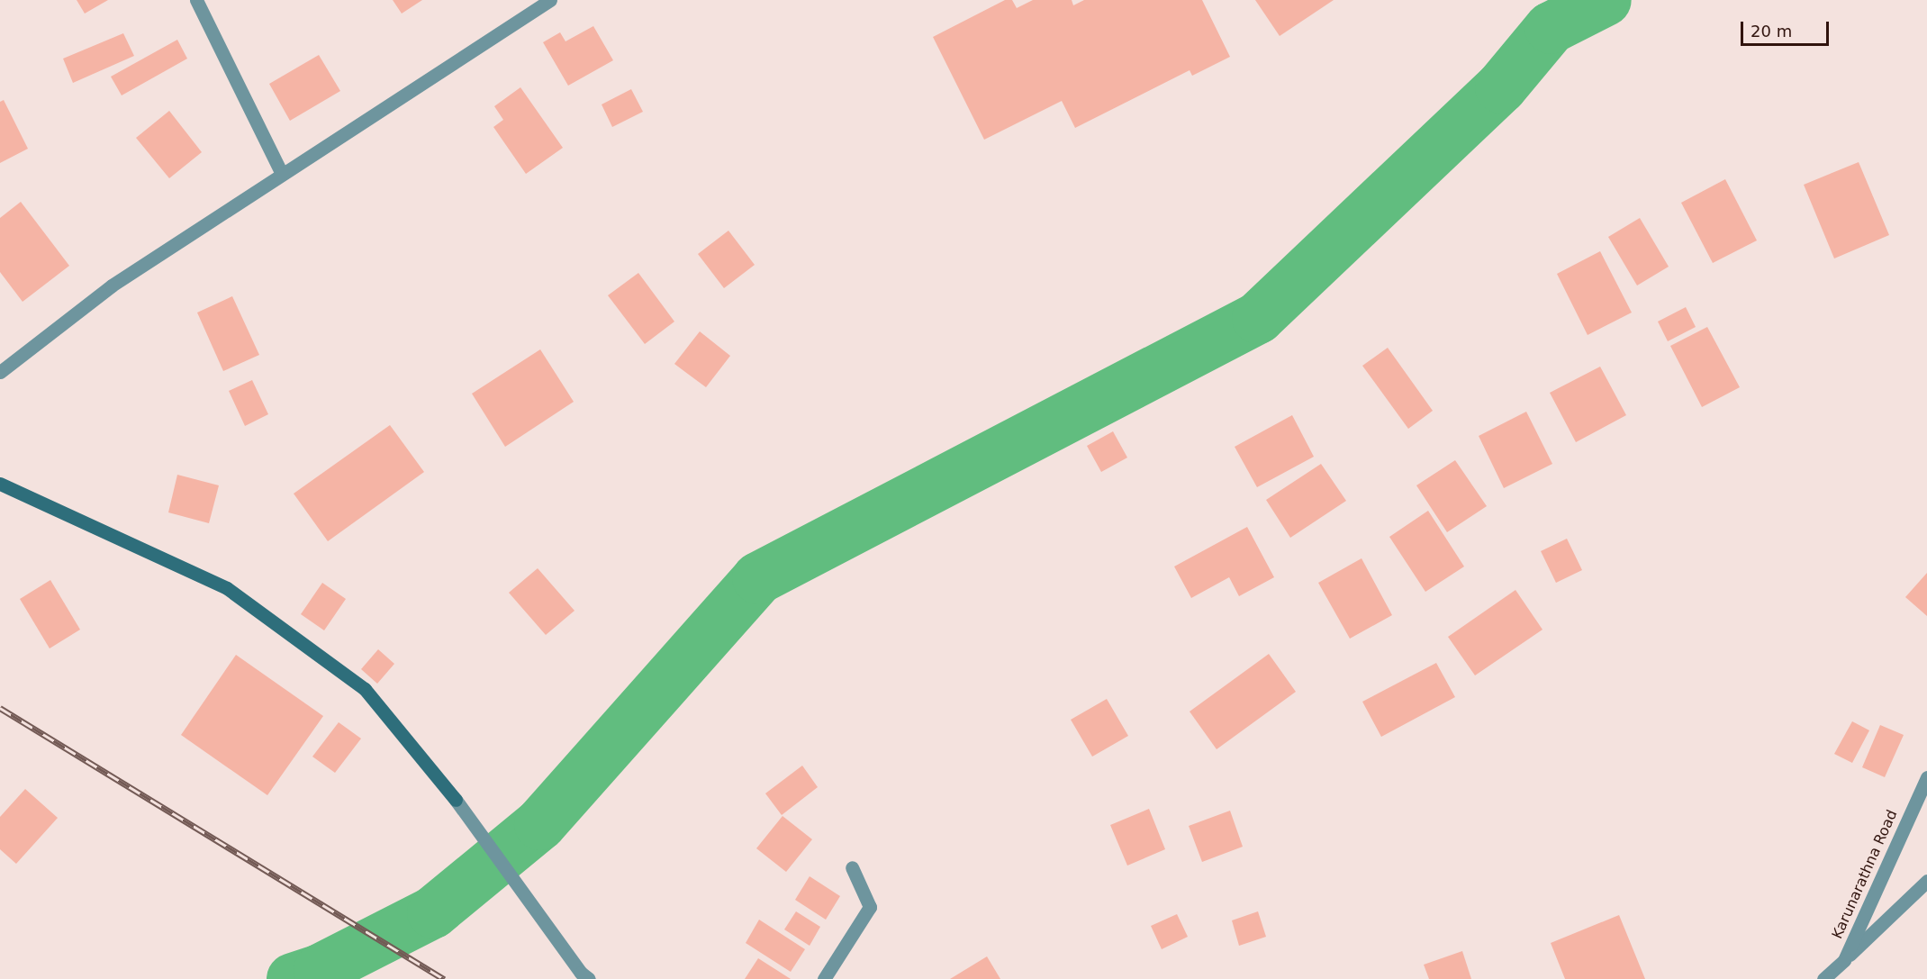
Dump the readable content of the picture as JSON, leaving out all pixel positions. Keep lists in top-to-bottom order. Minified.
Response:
{"streets":{"street":["Karunarathna Road"]},"scale_bar":"20 m"}
